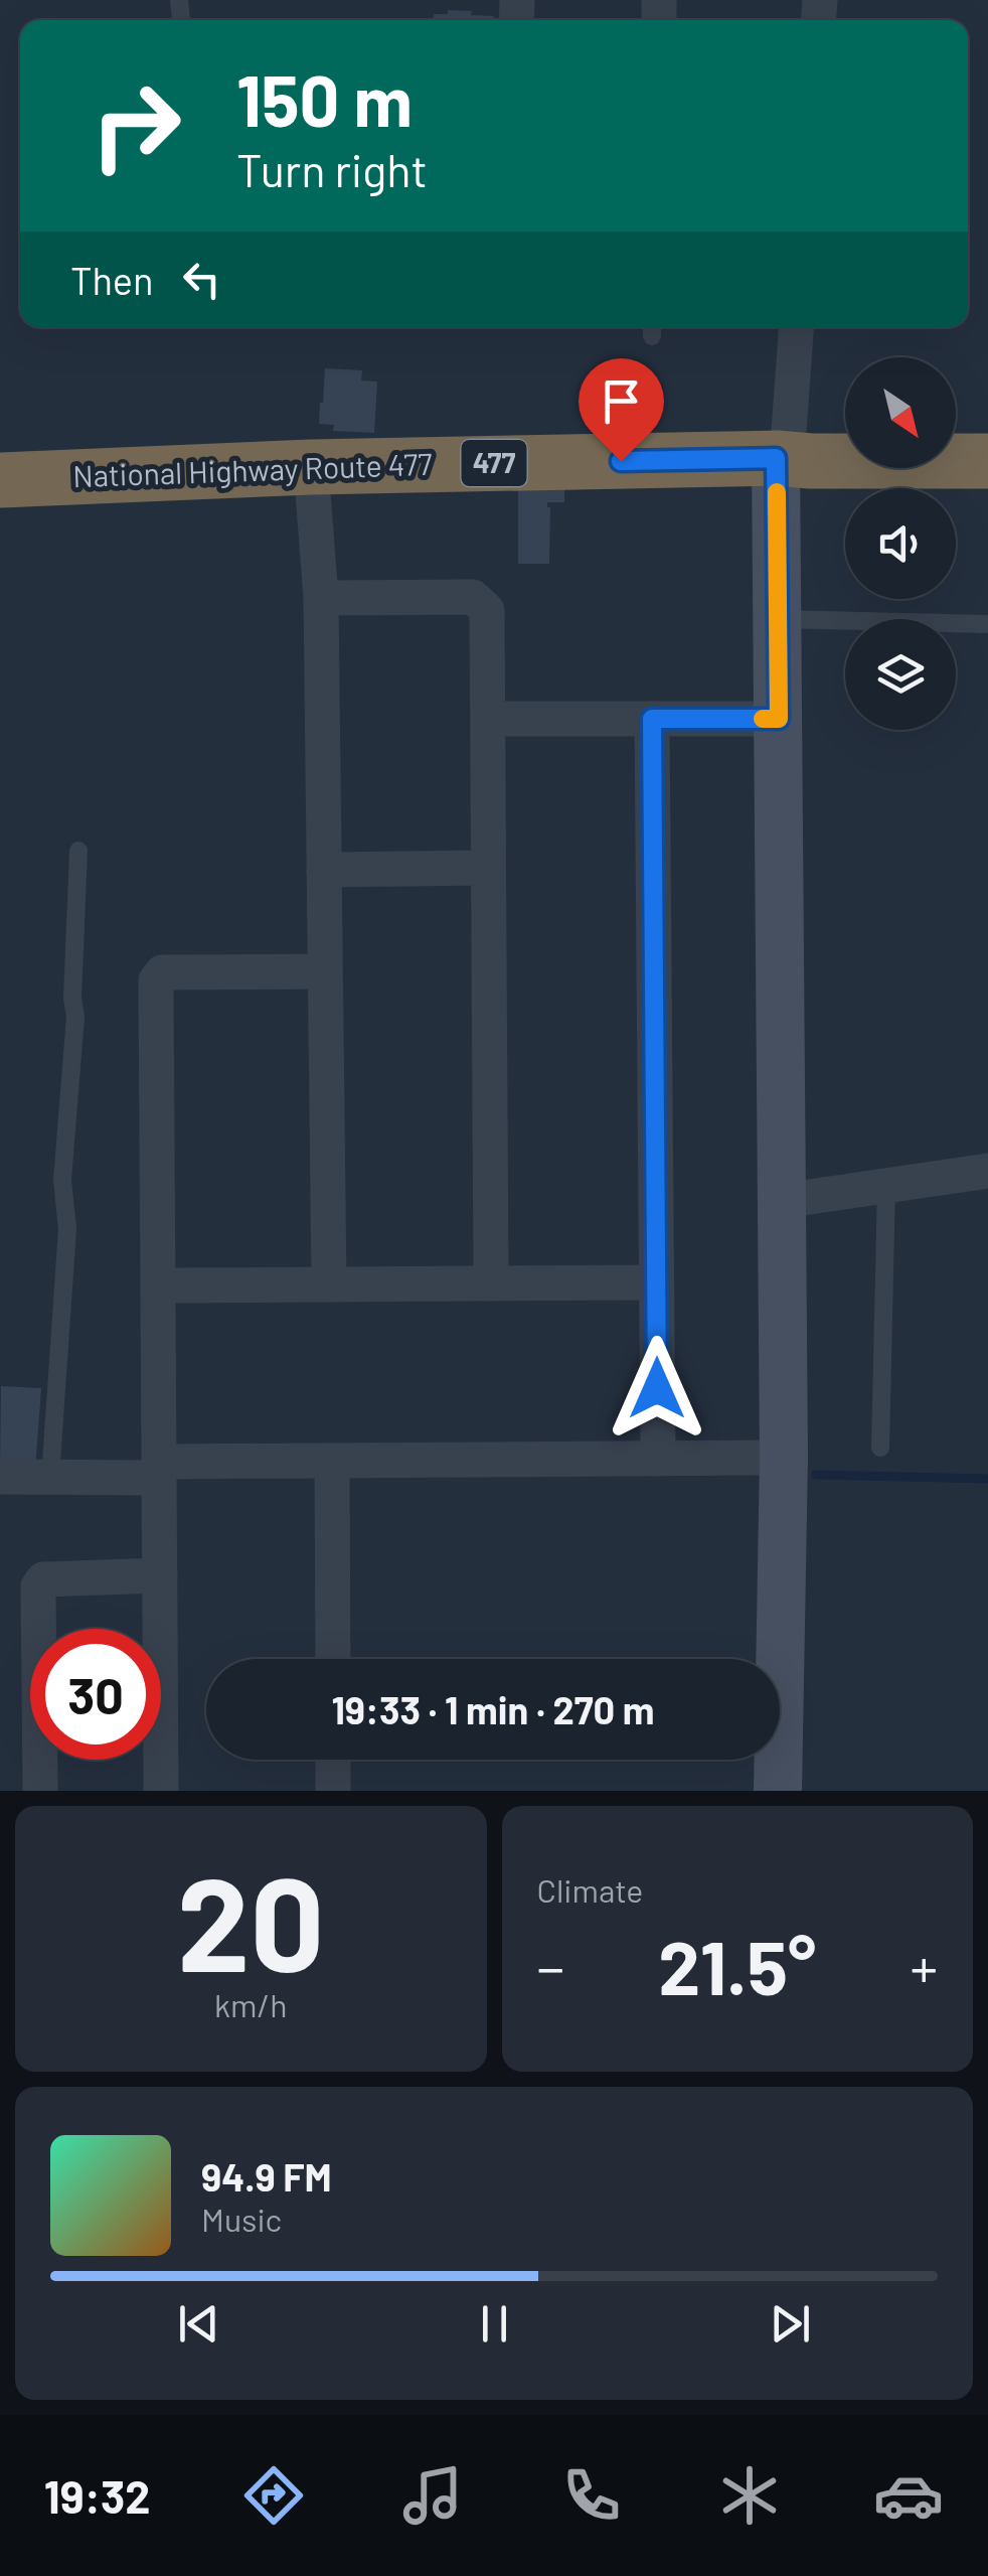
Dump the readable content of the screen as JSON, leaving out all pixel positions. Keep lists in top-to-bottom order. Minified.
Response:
{"streets":{"highway":["477","National Highway Route 477"]},"north":"bottom right","page":{"turn":["150 m","Turn right"],"then":"Then","limit":"30","trip":"19:33 · 1 min · 270 m","tile":[["20","km/h"],"Climate"],"heat":["−","21.5°","+"],"song":["94.9 FM","Music"],"tabs":"19:32"}}
